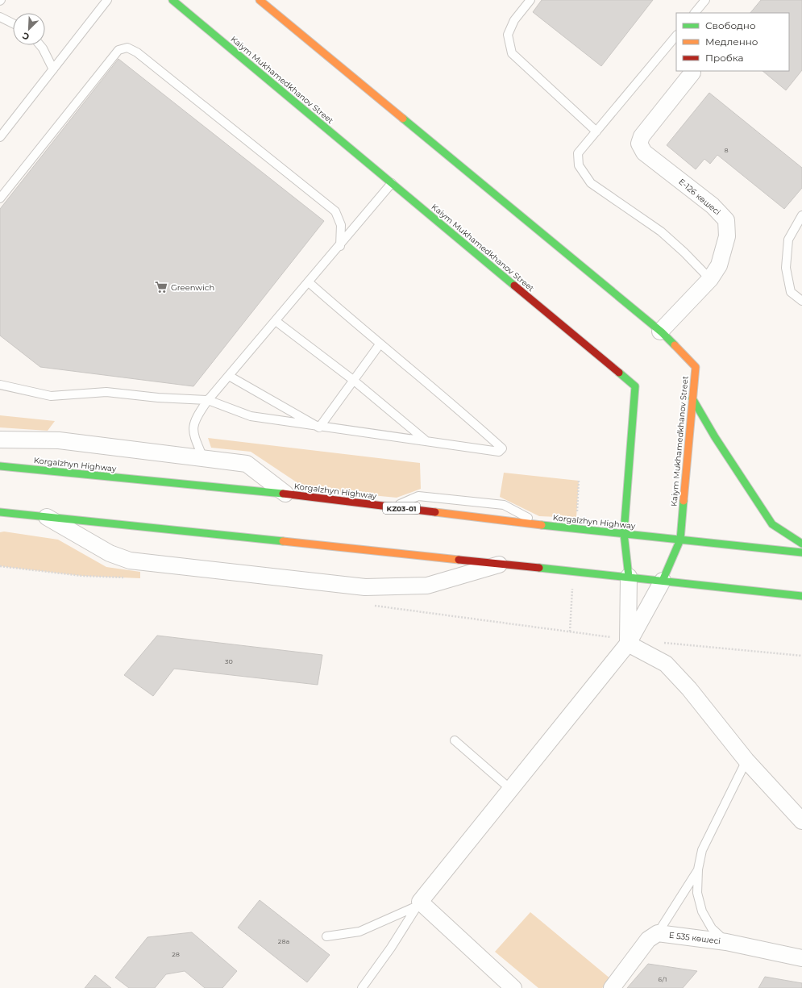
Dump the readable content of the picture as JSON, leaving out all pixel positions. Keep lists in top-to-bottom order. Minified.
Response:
{"streets":{"main road":["Kaiym Mukhamedkhanov Street","Korgalzhyn Highway","KZ03-01"],"street":["Е-126 көшесі","Е 535 көшесі"]},"crossings":[["Kaiym Mukhamedkhanov Street","Е-126 көшесі"],["Kaiym Mukhamedkhanov Street","Korgalzhyn Highway"]],"places":{"supermarket":["Greenwich"]},"house_numbers":["8","30","28а","28","6/1"],"legend":["Свободно","Медленно","Пробка"],"north":"bottom left"}
